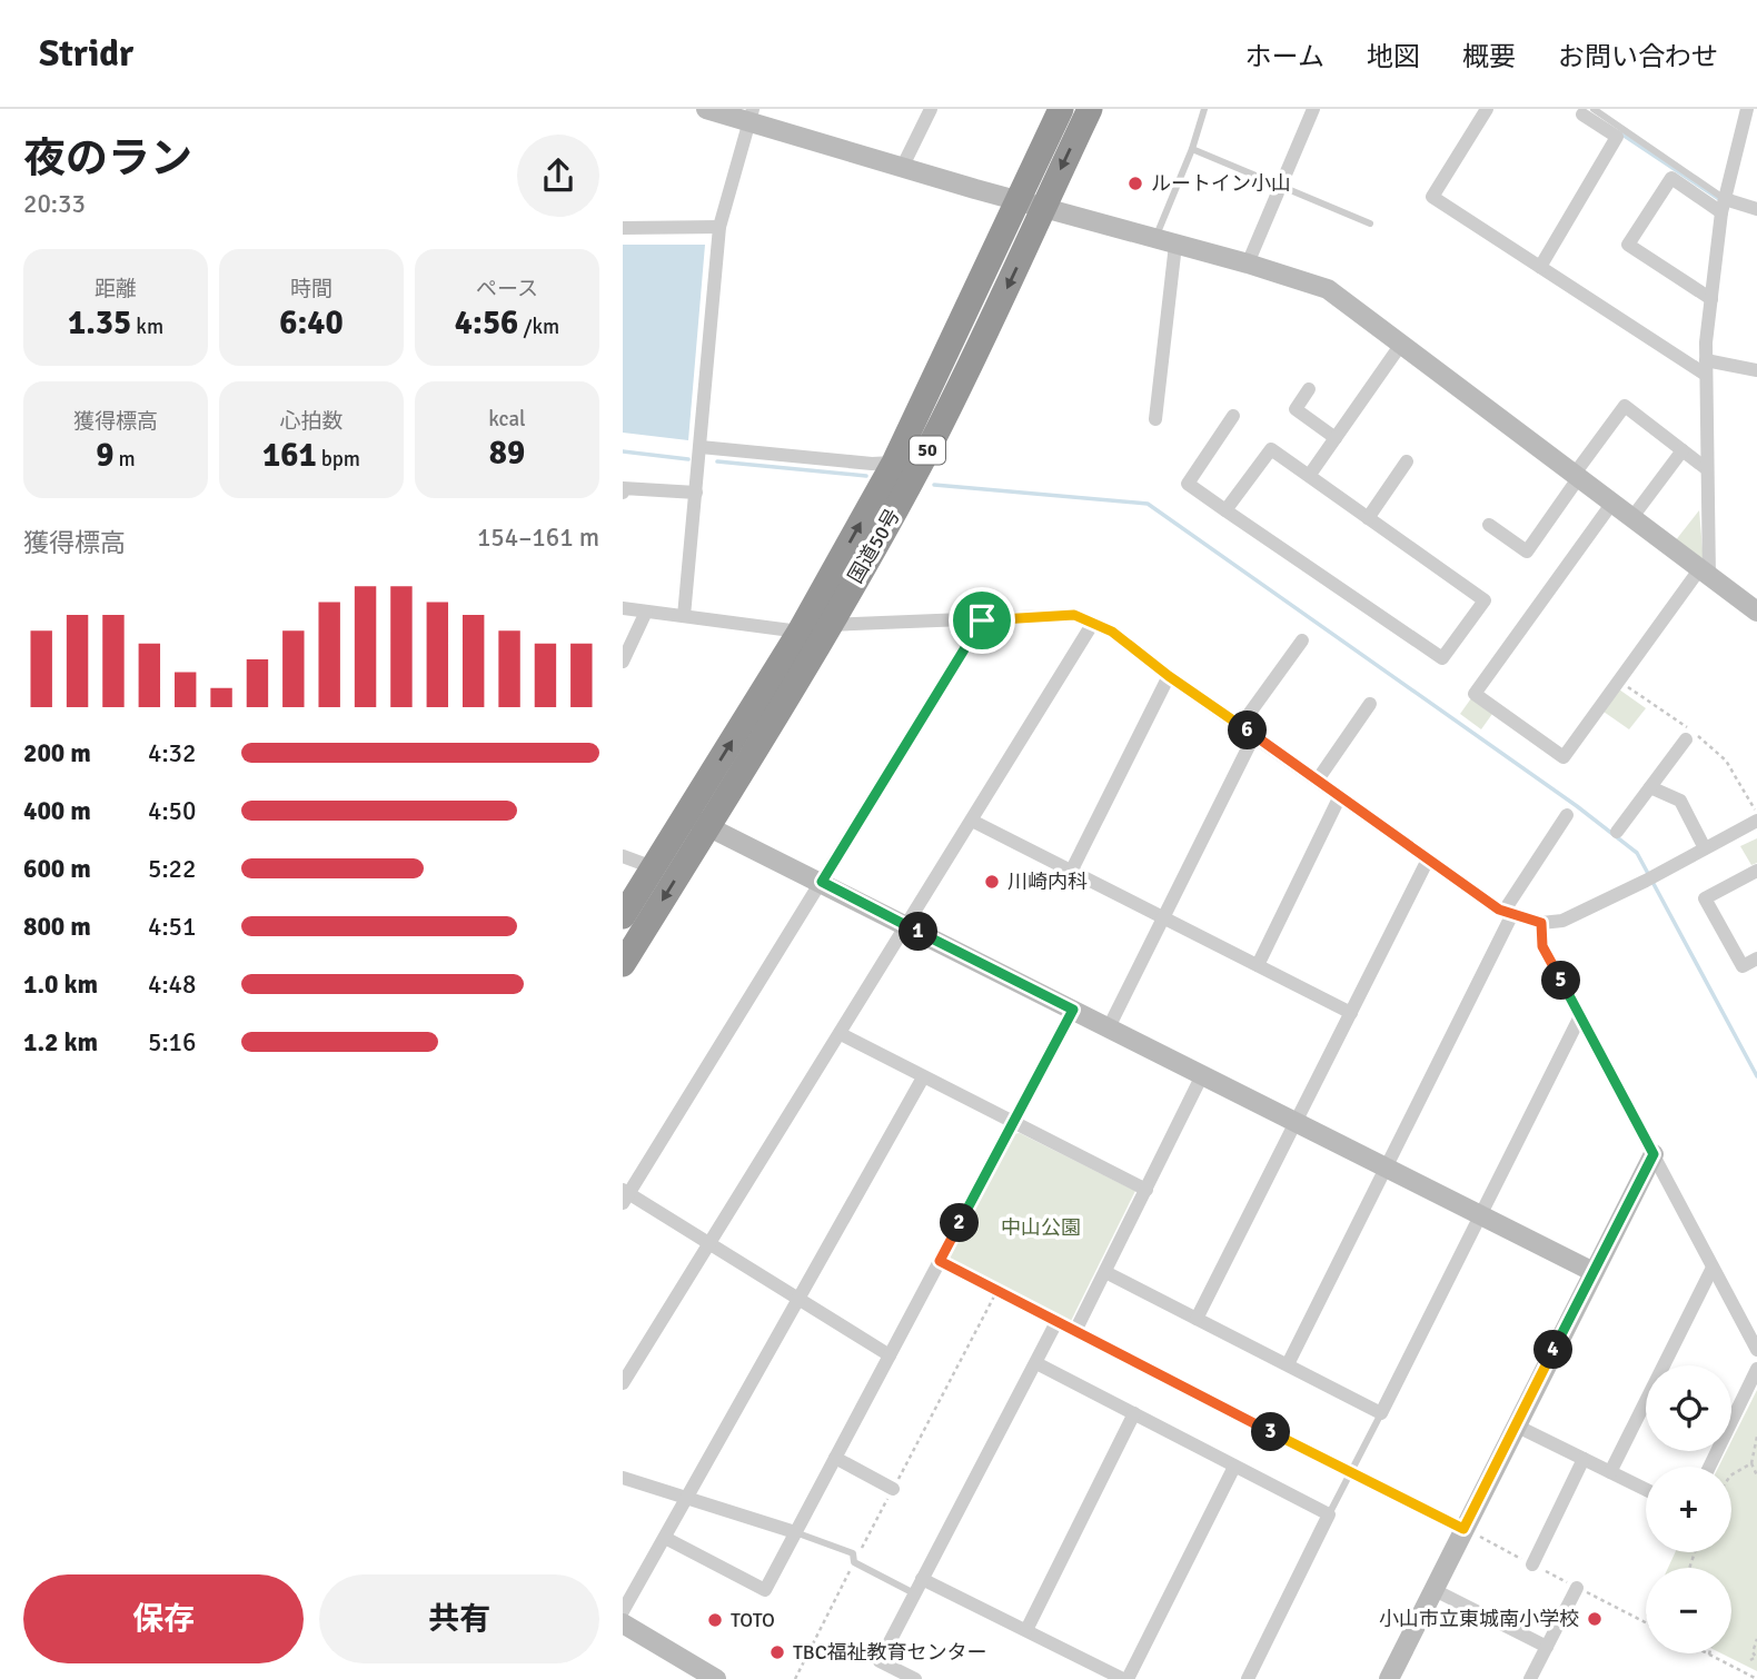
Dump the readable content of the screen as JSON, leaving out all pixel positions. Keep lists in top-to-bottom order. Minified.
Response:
{"streets":{"highway":["50","国道50号"]},"parks":["中山公園"],"places":["ルートイン小山","川崎内科","小山市立東城南小学校","TOTO","TBC福祉教育センター"],"page":{"header":"Stridr","nav":["ホーム","地図","概要","お問い合わせ"],"heading":["夜のラン","20:33"],"stats":[["距離","1.35 km"],["時間","6:40"],["ペース","4:56 /km"],["獲得標高","9 m"],["心拍数","161 bpm"],["kcal","89"]],"chart":["獲得標高","154–161 m"],"pins":["6","1","5","2","4","3"],"list":[{"name":"200 m","note":"4:32"},{"name":"400 m","note":"4:50"},{"name":"600 m","note":"5:22"},{"name":"800 m","note":"4:51"},{"name":"1.0 km","note":"4:48"},{"name":"1.2 km","note":"5:16"}],"map_buttons":["+","−"],"buttons":["保存","共有"]}}
